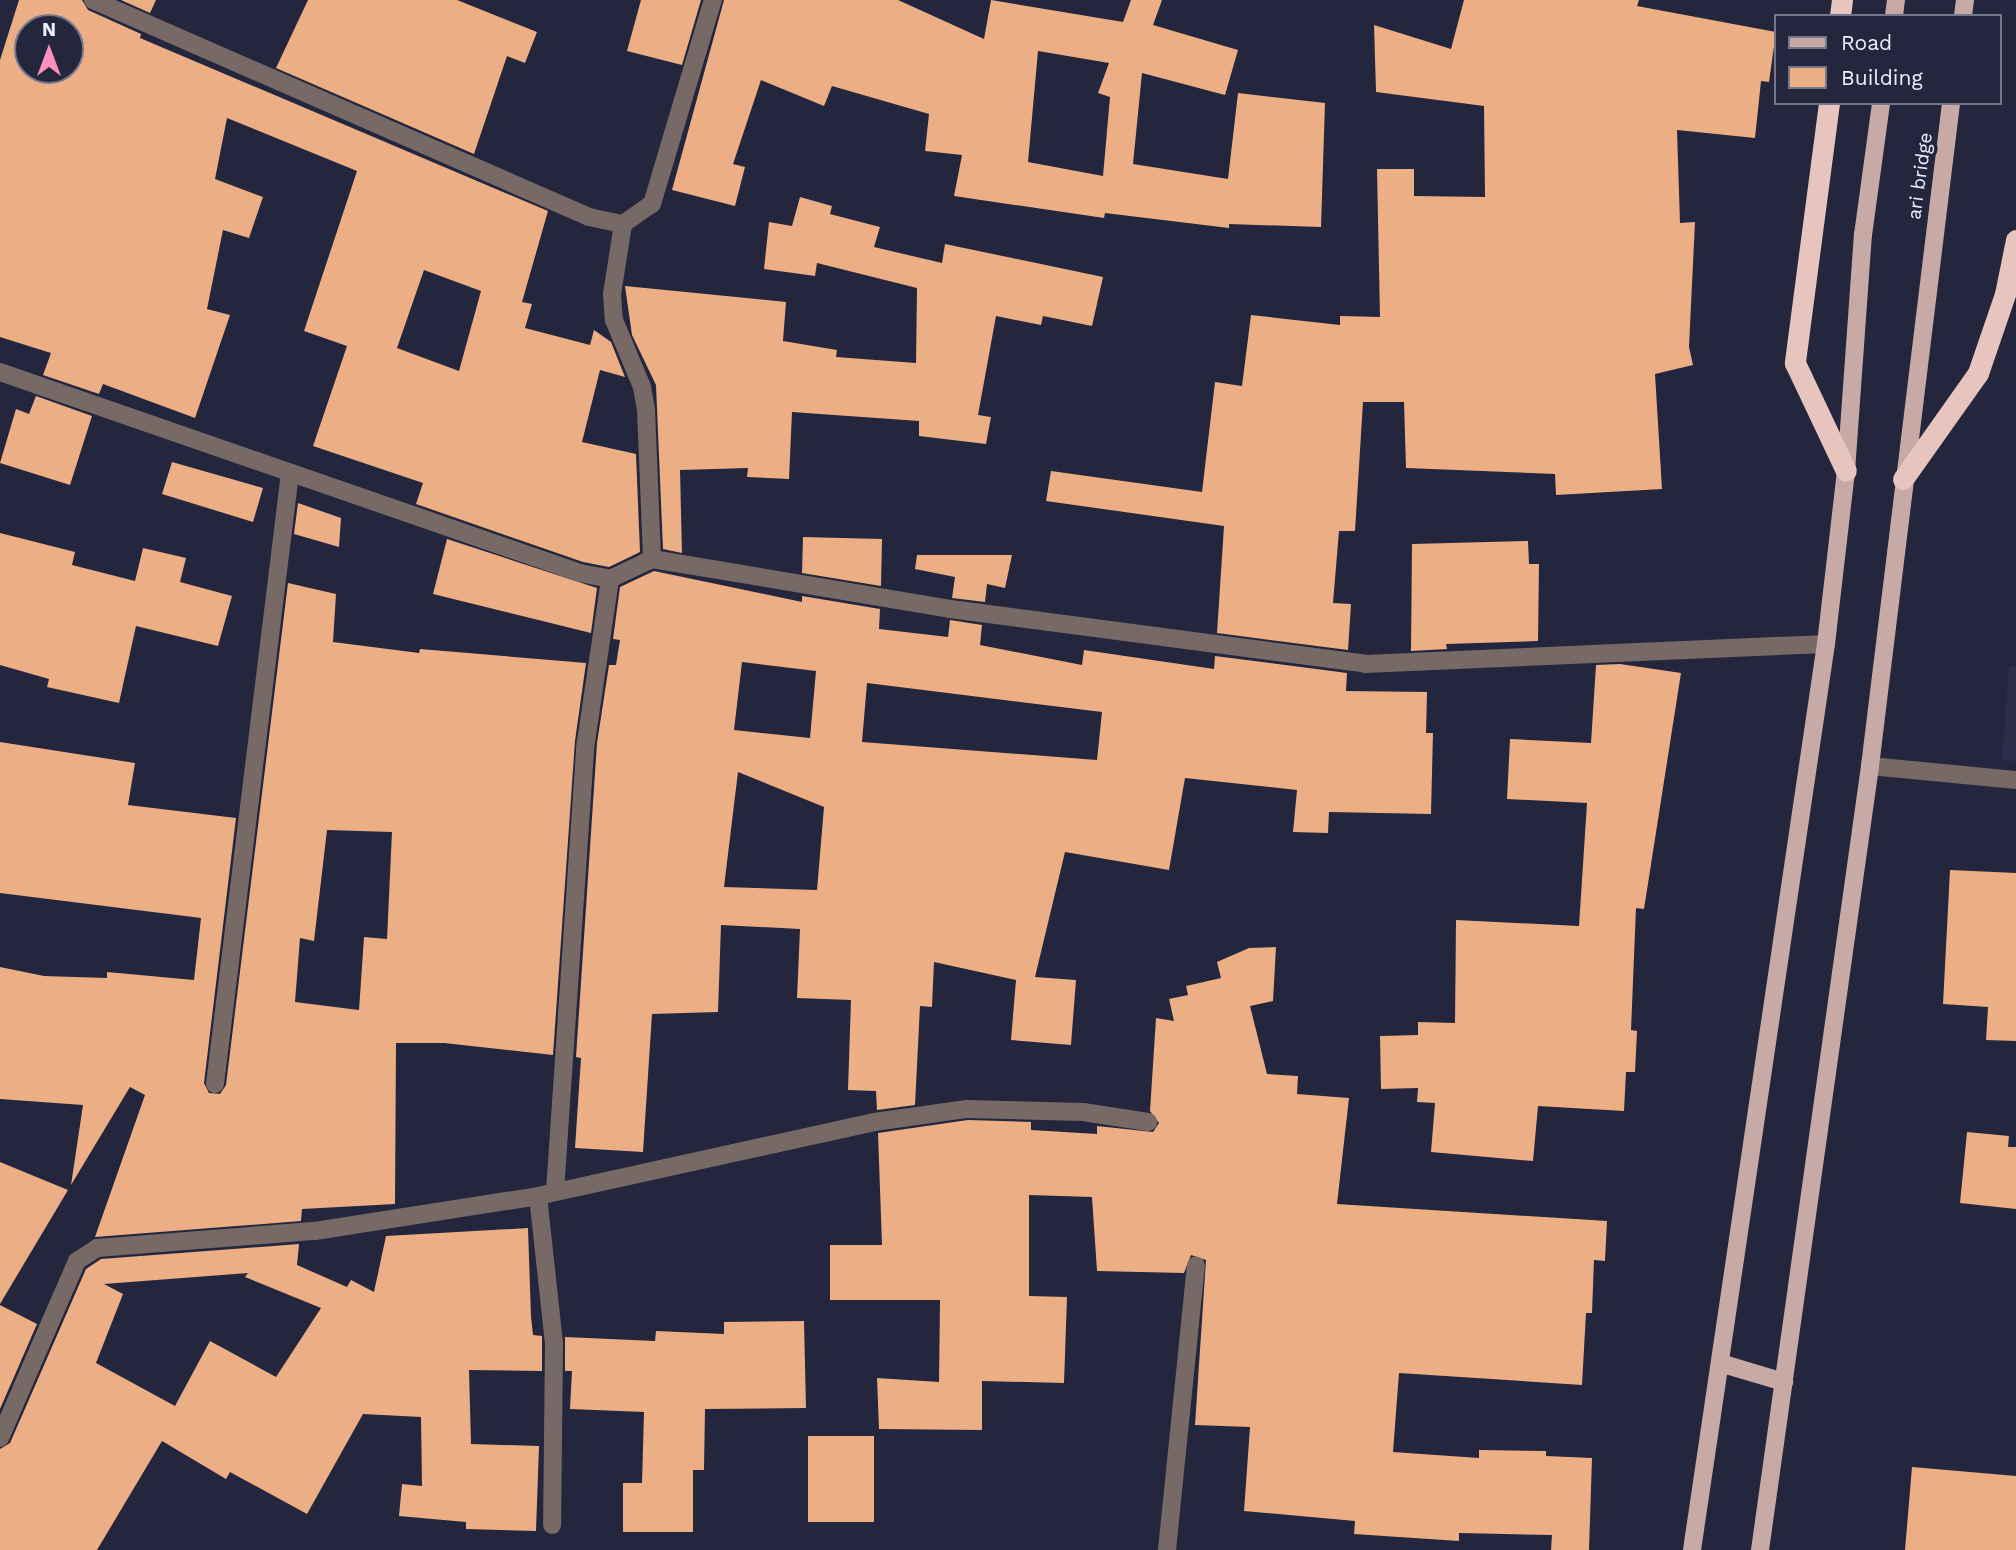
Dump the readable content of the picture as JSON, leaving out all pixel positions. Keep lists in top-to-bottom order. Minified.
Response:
{"streets":{"main road":["ari bridge"]},"legend":["Road","Building"],"north":"top"}
